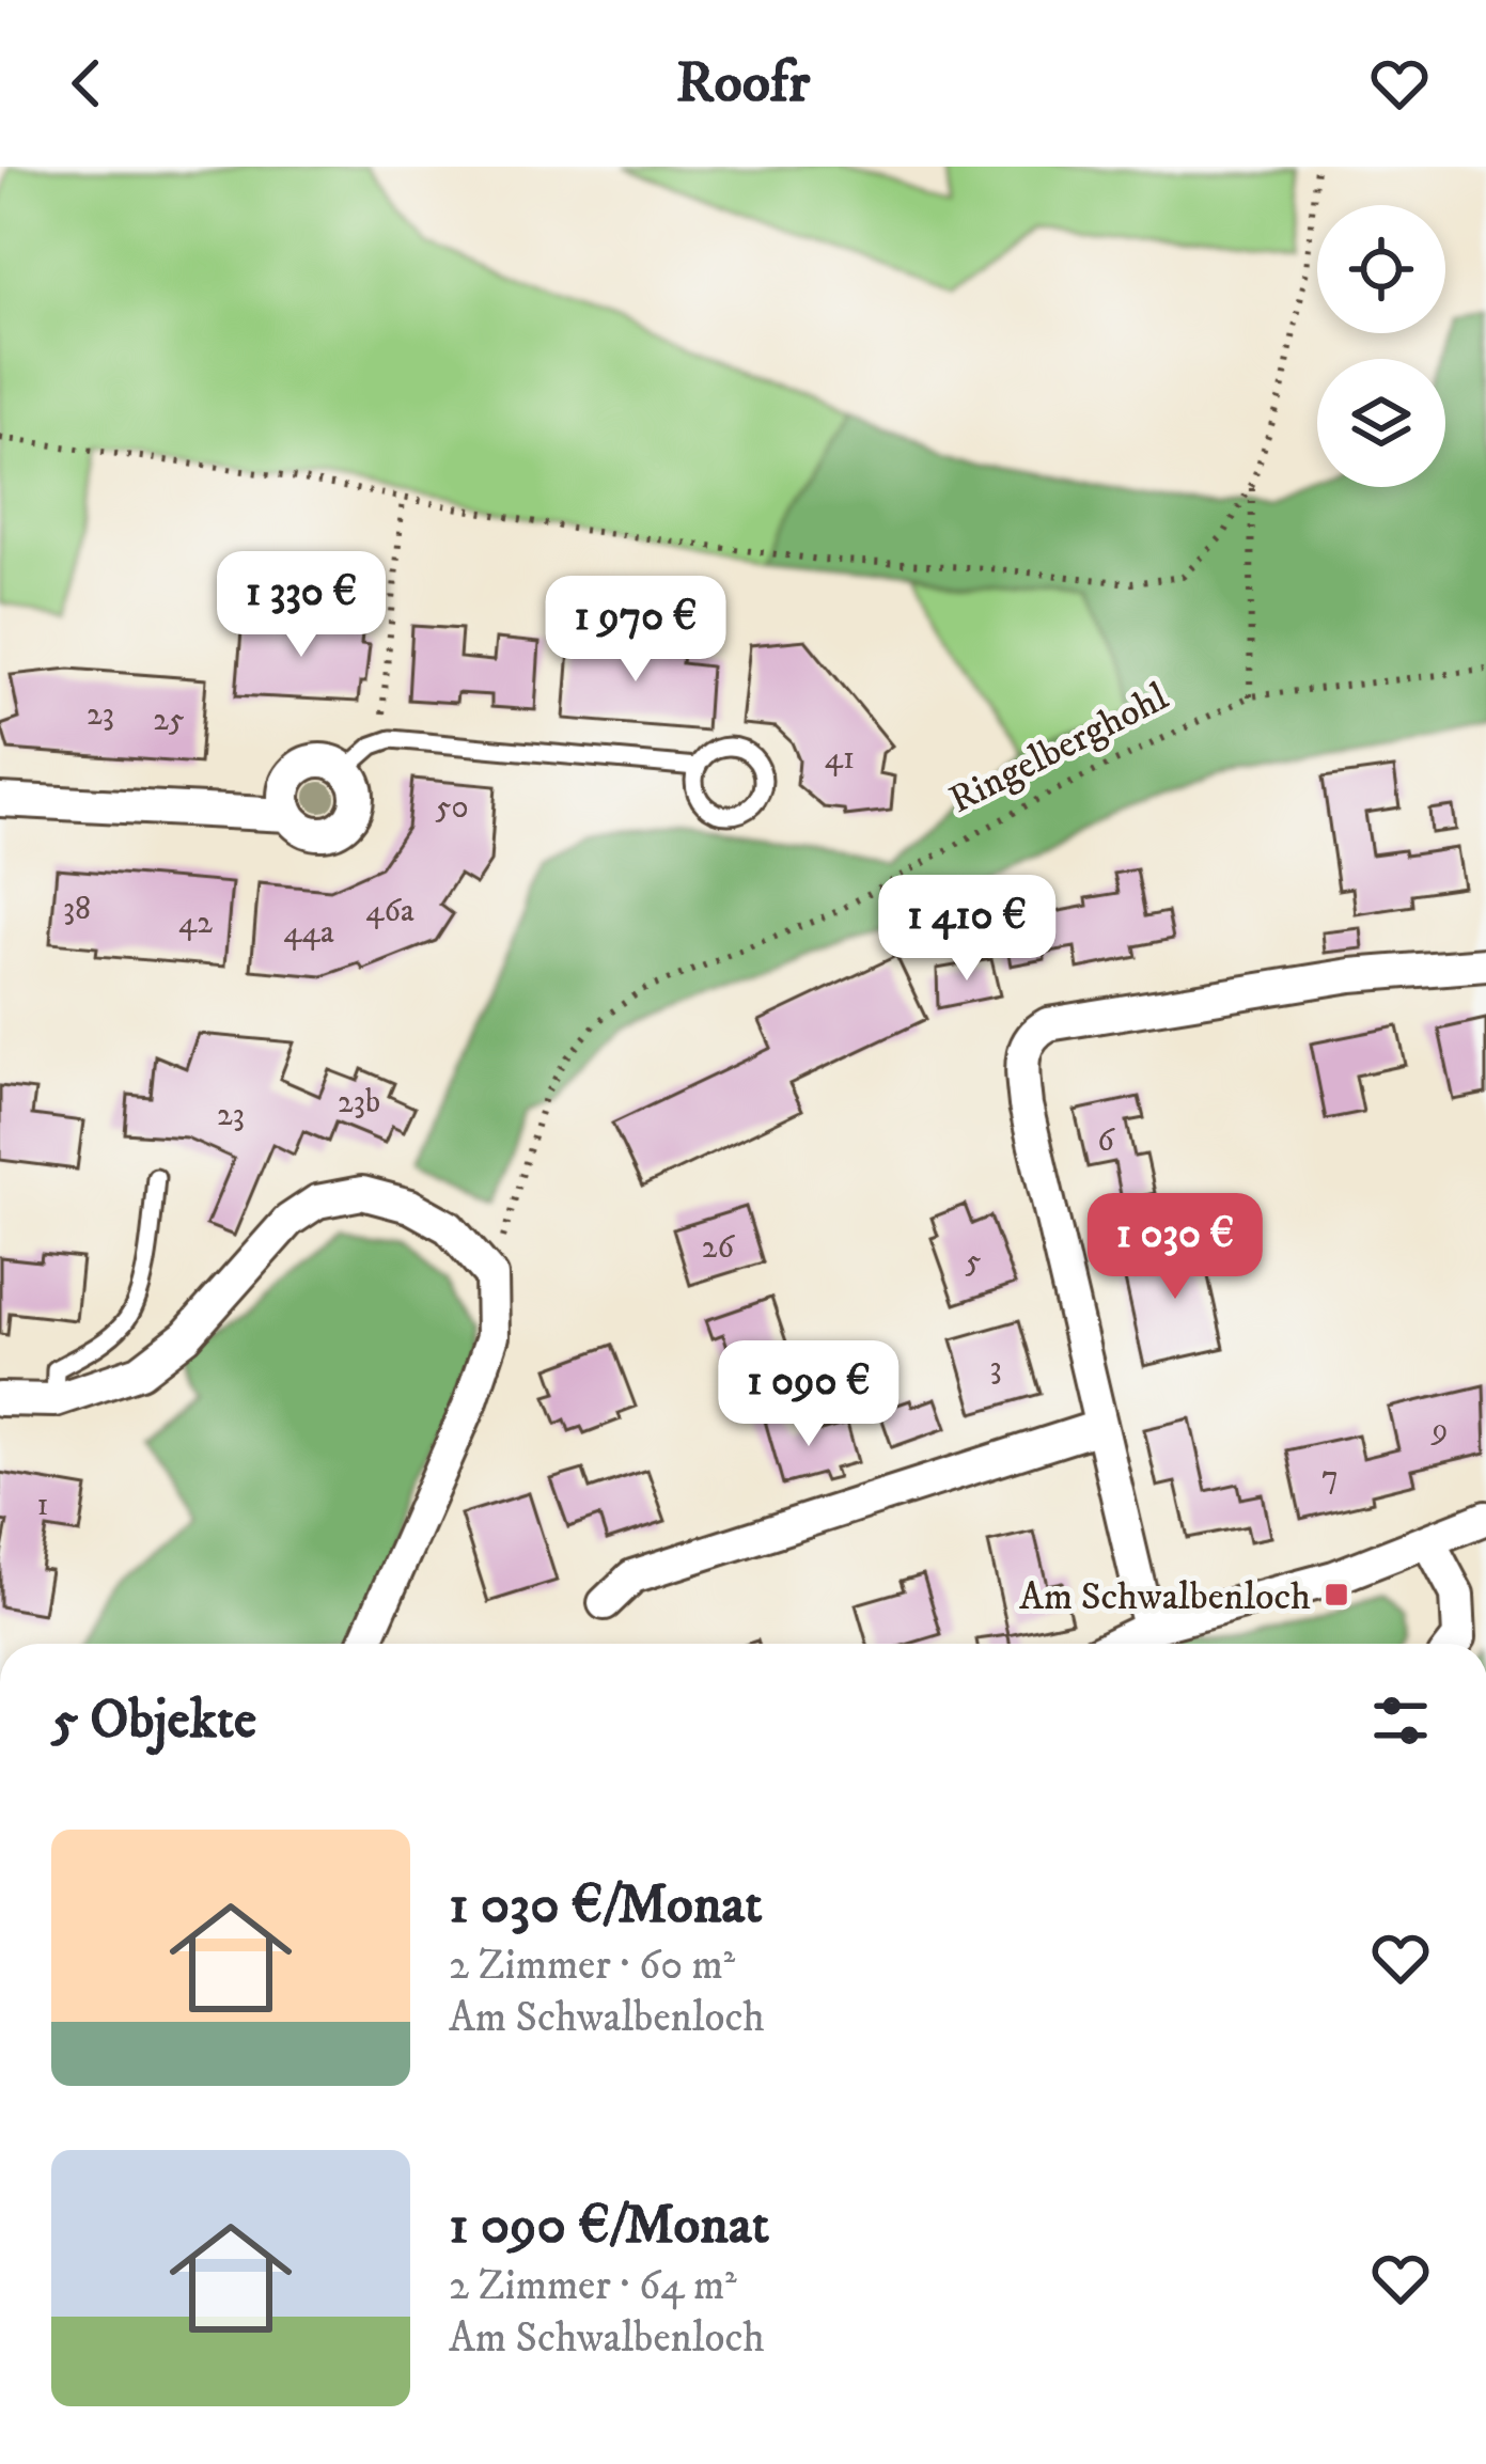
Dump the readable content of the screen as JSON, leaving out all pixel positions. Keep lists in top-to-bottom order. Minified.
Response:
{"streets":{"path":["Ringelberghohl"]},"places":{"transit":["Am Schwalbenloch"]},"house_numbers":["23","25","41","50","38","46a","42","44a","23b","23","6","26","5","3","9","7","1"],"page":{"header":"Roofr","price":["1 330 €","1 970 €","1 410 €","1 030 €","1 090 €"],"heading":"5 Objekte","list":[{"name":"1 030 €/Monat","note":"2 Zimmer · 60 m² · Am Schwalbenloch"},{"name":"1 090 €/Monat","note":"2 Zimmer · 64 m² · Am Schwalbenloch"}]}}
